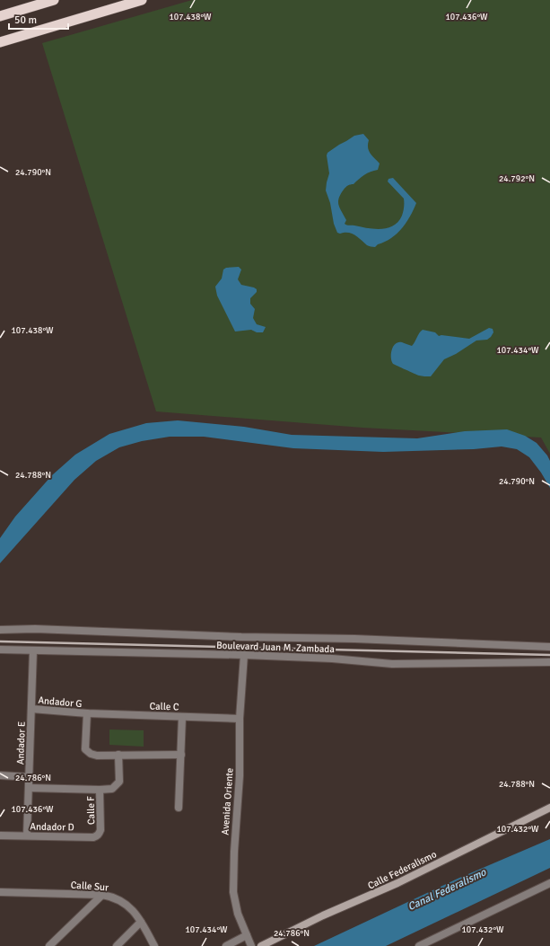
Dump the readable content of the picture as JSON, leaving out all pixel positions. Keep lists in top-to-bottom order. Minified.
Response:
{"streets":{"main road":["Calle Federalismo"],"street":["Boulevard Juan M. Zambada","Andador G","Calle C","Andador E","Avenida Oriente","Calle F","Andador D","Calle Sur"]},"crossings":[["Boulevard Juan M. Zambada","Andador E"],["Boulevard Juan M. Zambada","Avenida Oriente"],["Andador G","Calle C"],["Andador G","Andador E"],["Calle C","Avenida Oriente"],["Andador E","Andador D"],["Calle F","Andador D"]],"water":["Canal Federalismo"],"scale_bar":"50 m","coordinates":["107.438°W","107.436°W","24.790°N","24.792°N","107.434°W","24.788°N","24.786°N","107.432°W"]}
